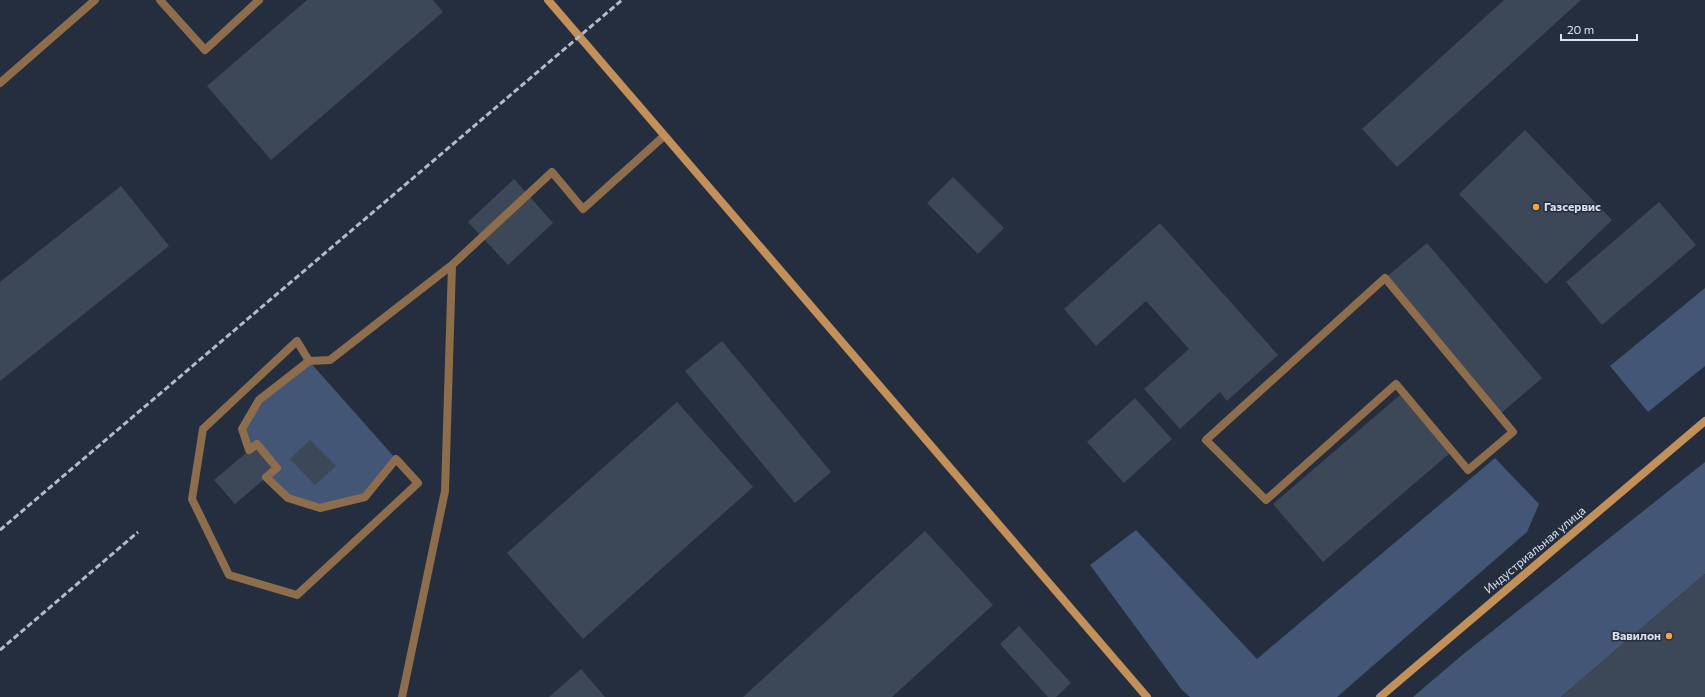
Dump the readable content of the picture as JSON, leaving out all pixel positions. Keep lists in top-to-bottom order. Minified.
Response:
{"streets":{"main road":["Индустриальная улица"]},"places":["Газсервис","Вавилон"],"scale_bar":"20 m"}
